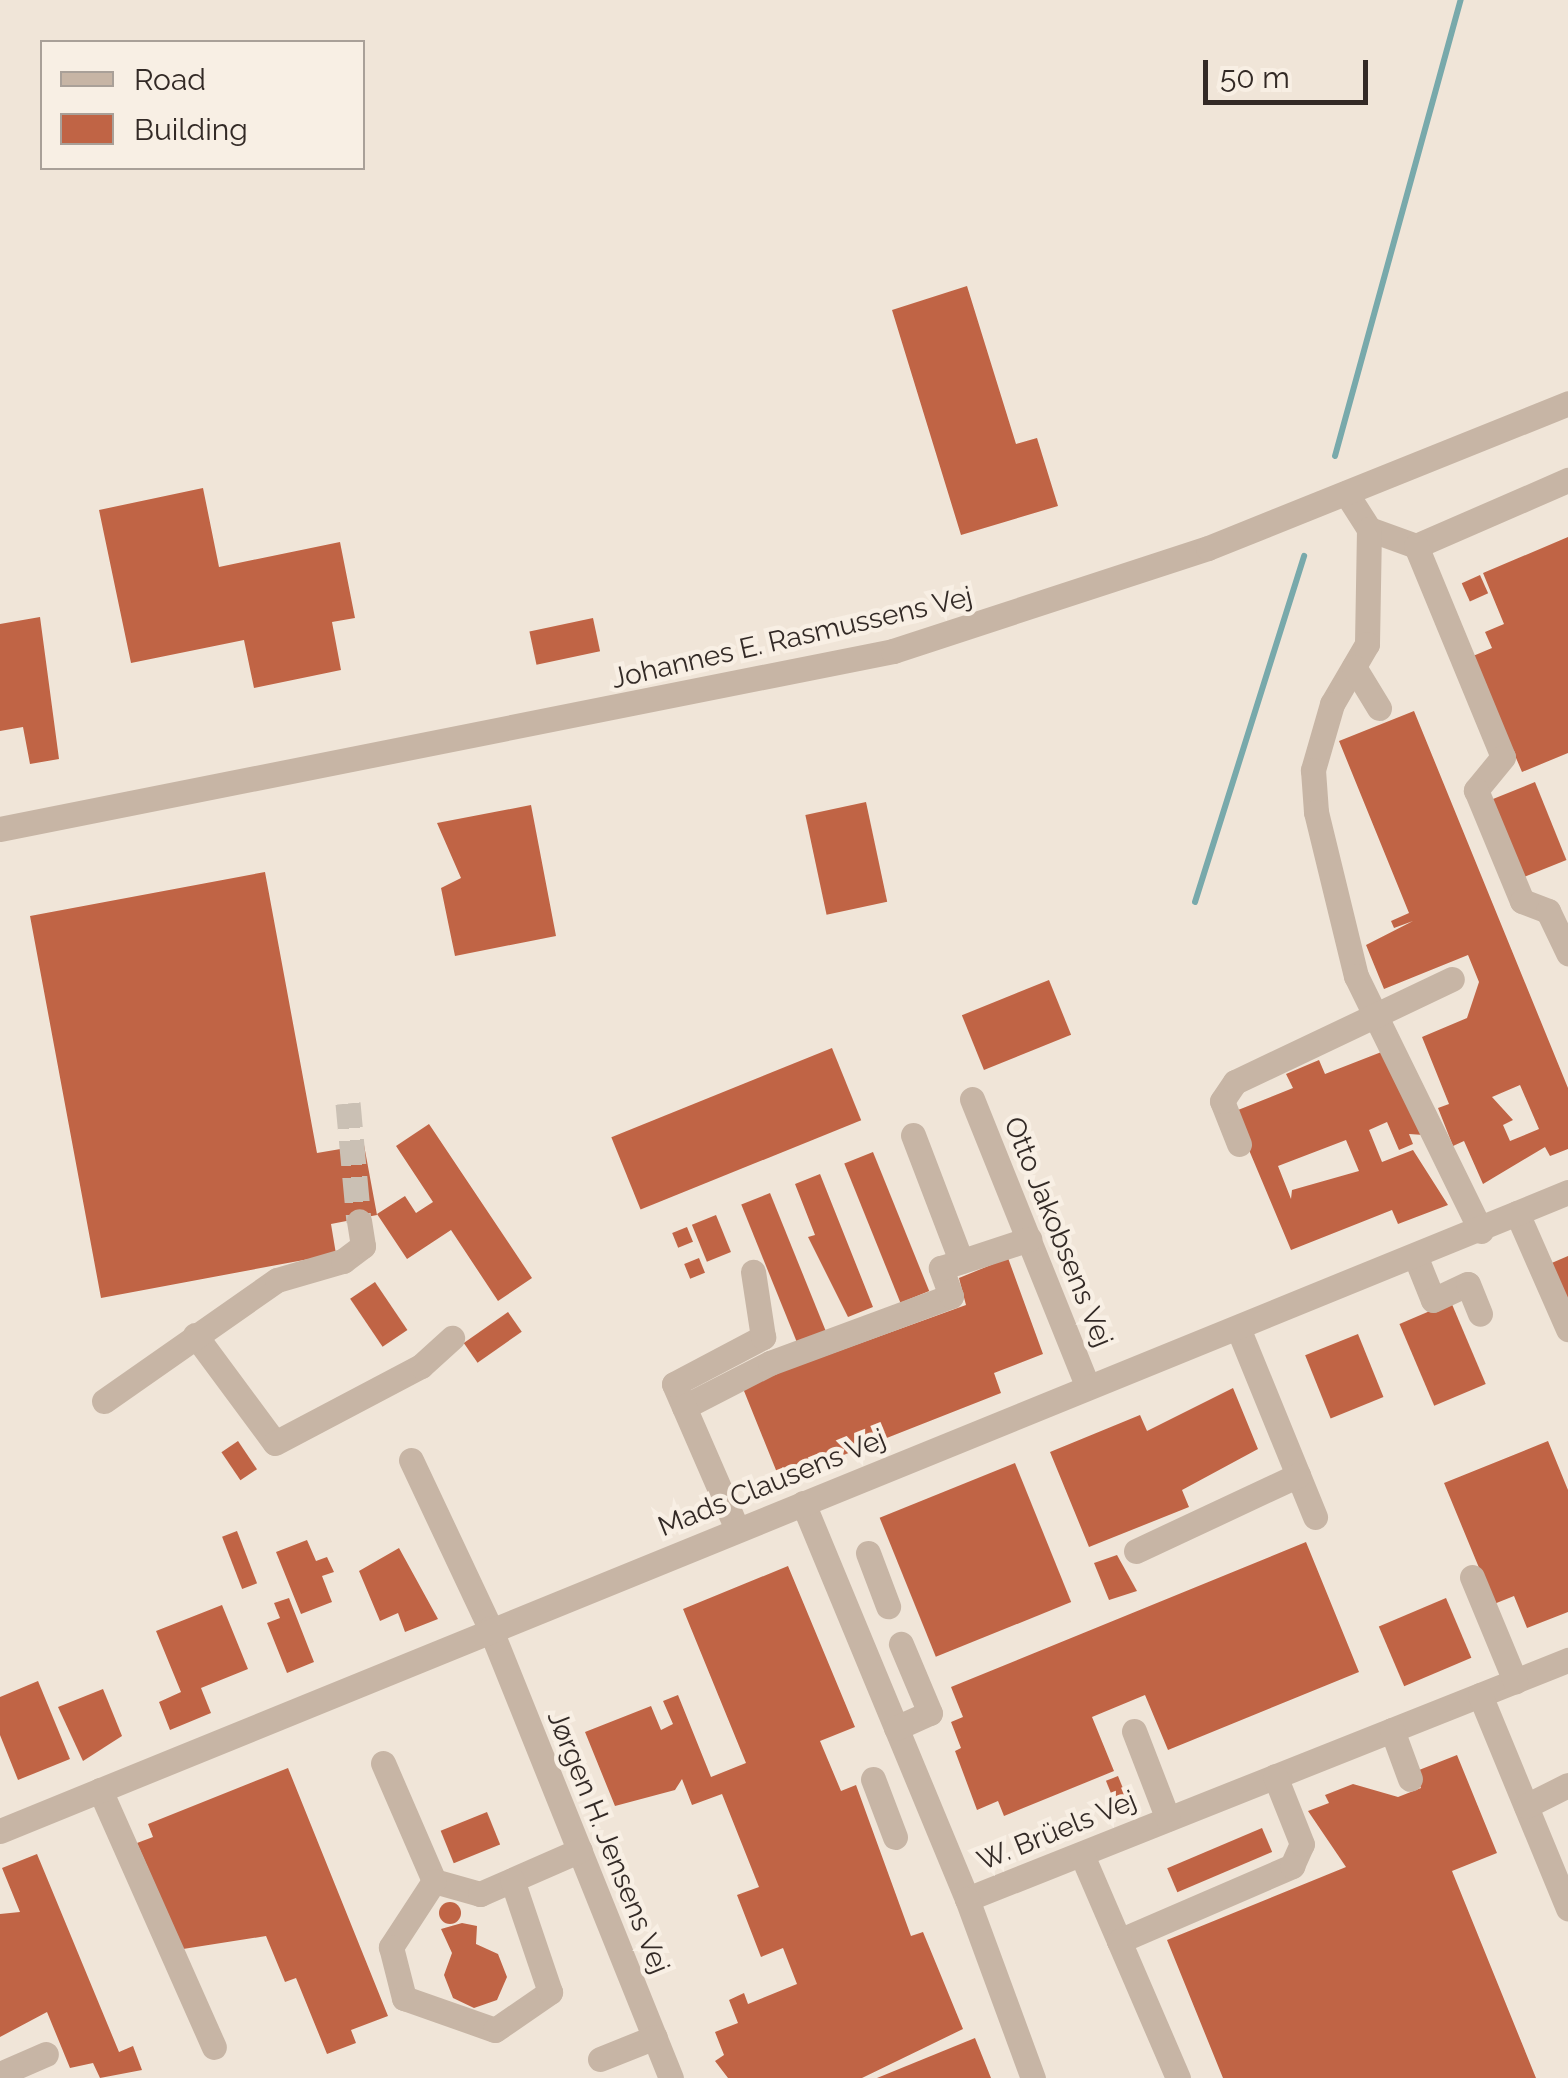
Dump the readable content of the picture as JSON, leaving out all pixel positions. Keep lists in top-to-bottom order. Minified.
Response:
{"streets":{"street":["Johannes E. Rasmussens Vej","Otto Jakobsens Vej","Mads Clausens Vej","W. Brüels Vej","Jørgen H. Jensens Vej"]},"crossings":[["Otto Jakobsens Vej","Mads Clausens Vej"],["Mads Clausens Vej","W. Brüels Vej"],["Mads Clausens Vej","Jørgen H. Jensens Vej"]],"legend":["Road","Building"],"scale_bar":"50 m"}
